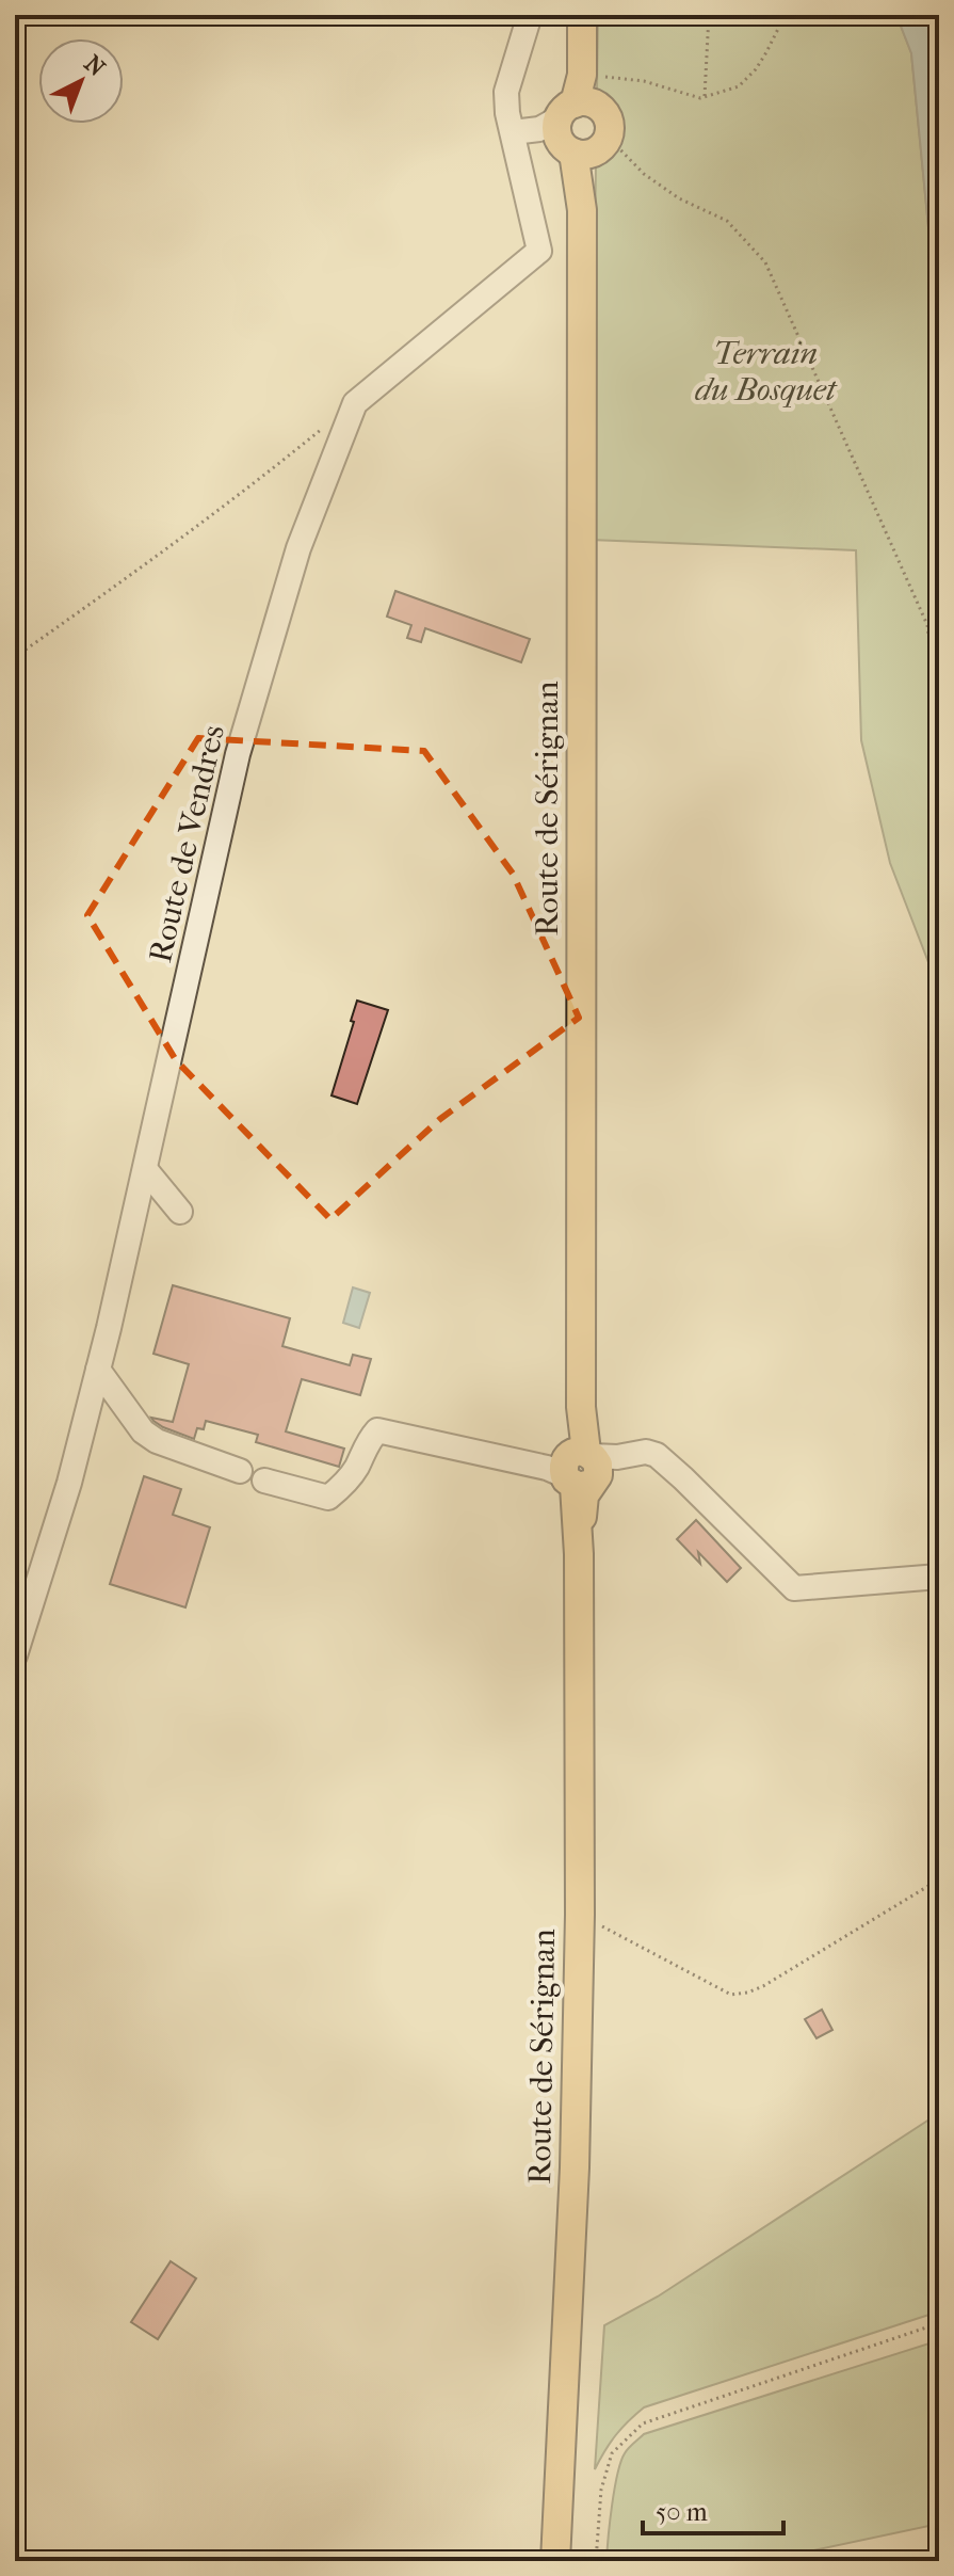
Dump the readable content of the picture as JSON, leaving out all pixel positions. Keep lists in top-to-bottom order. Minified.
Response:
{"streets":{"main road":["Route de Sérignan"],"street":["Route de Vendres"]},"parks":["Terrain du Bosquet"],"scale_bar":"50 m","north":"top right"}
